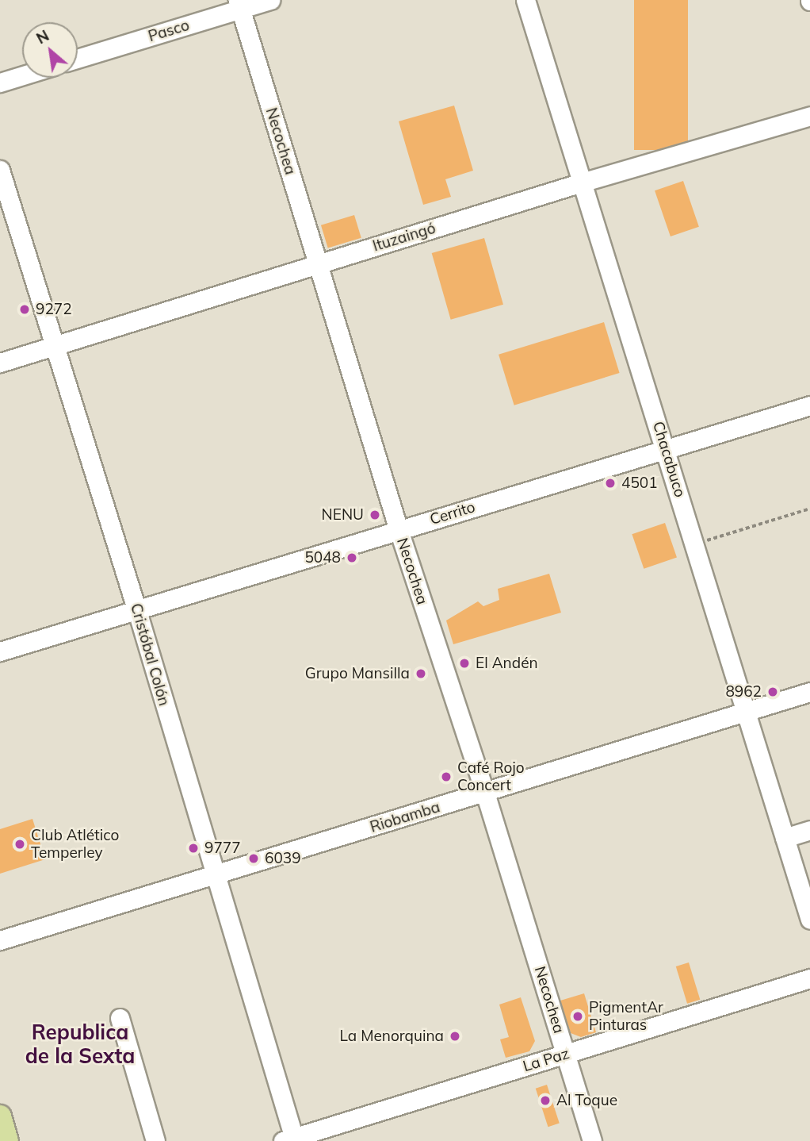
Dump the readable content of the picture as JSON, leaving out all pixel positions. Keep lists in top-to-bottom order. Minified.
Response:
{"streets":{"street":["Pasco","Necochea","Ituzaingó","Chacabuco","Cerrito","Cristóbal Colón","Riobamba","La Paz"]},"crossings":[["Pasco","Necochea"],["Necochea","Ituzaingó"],["Necochea","Cerrito"],["Necochea","Riobamba"],["Necochea","La Paz"],["Ituzaingó","Chacabuco"],["Ituzaingó","Cristóbal Colón"],["Chacabuco","Cerrito"],["Chacabuco","Riobamba"],["Cerrito","Cristóbal Colón"],["Cristóbal Colón","Riobamba"],["Cristóbal Colón","La Paz"]],"districts":["Republica de la Sexta"],"places":["9272","4501","NENU","5048","El Andén","Grupo Mansilla","8962","Café Rojo Concert","Club Atlético Temperley","9777","6039","PigmentAr Pinturas","La Menorquina","Al Toque"],"north":"top left"}
